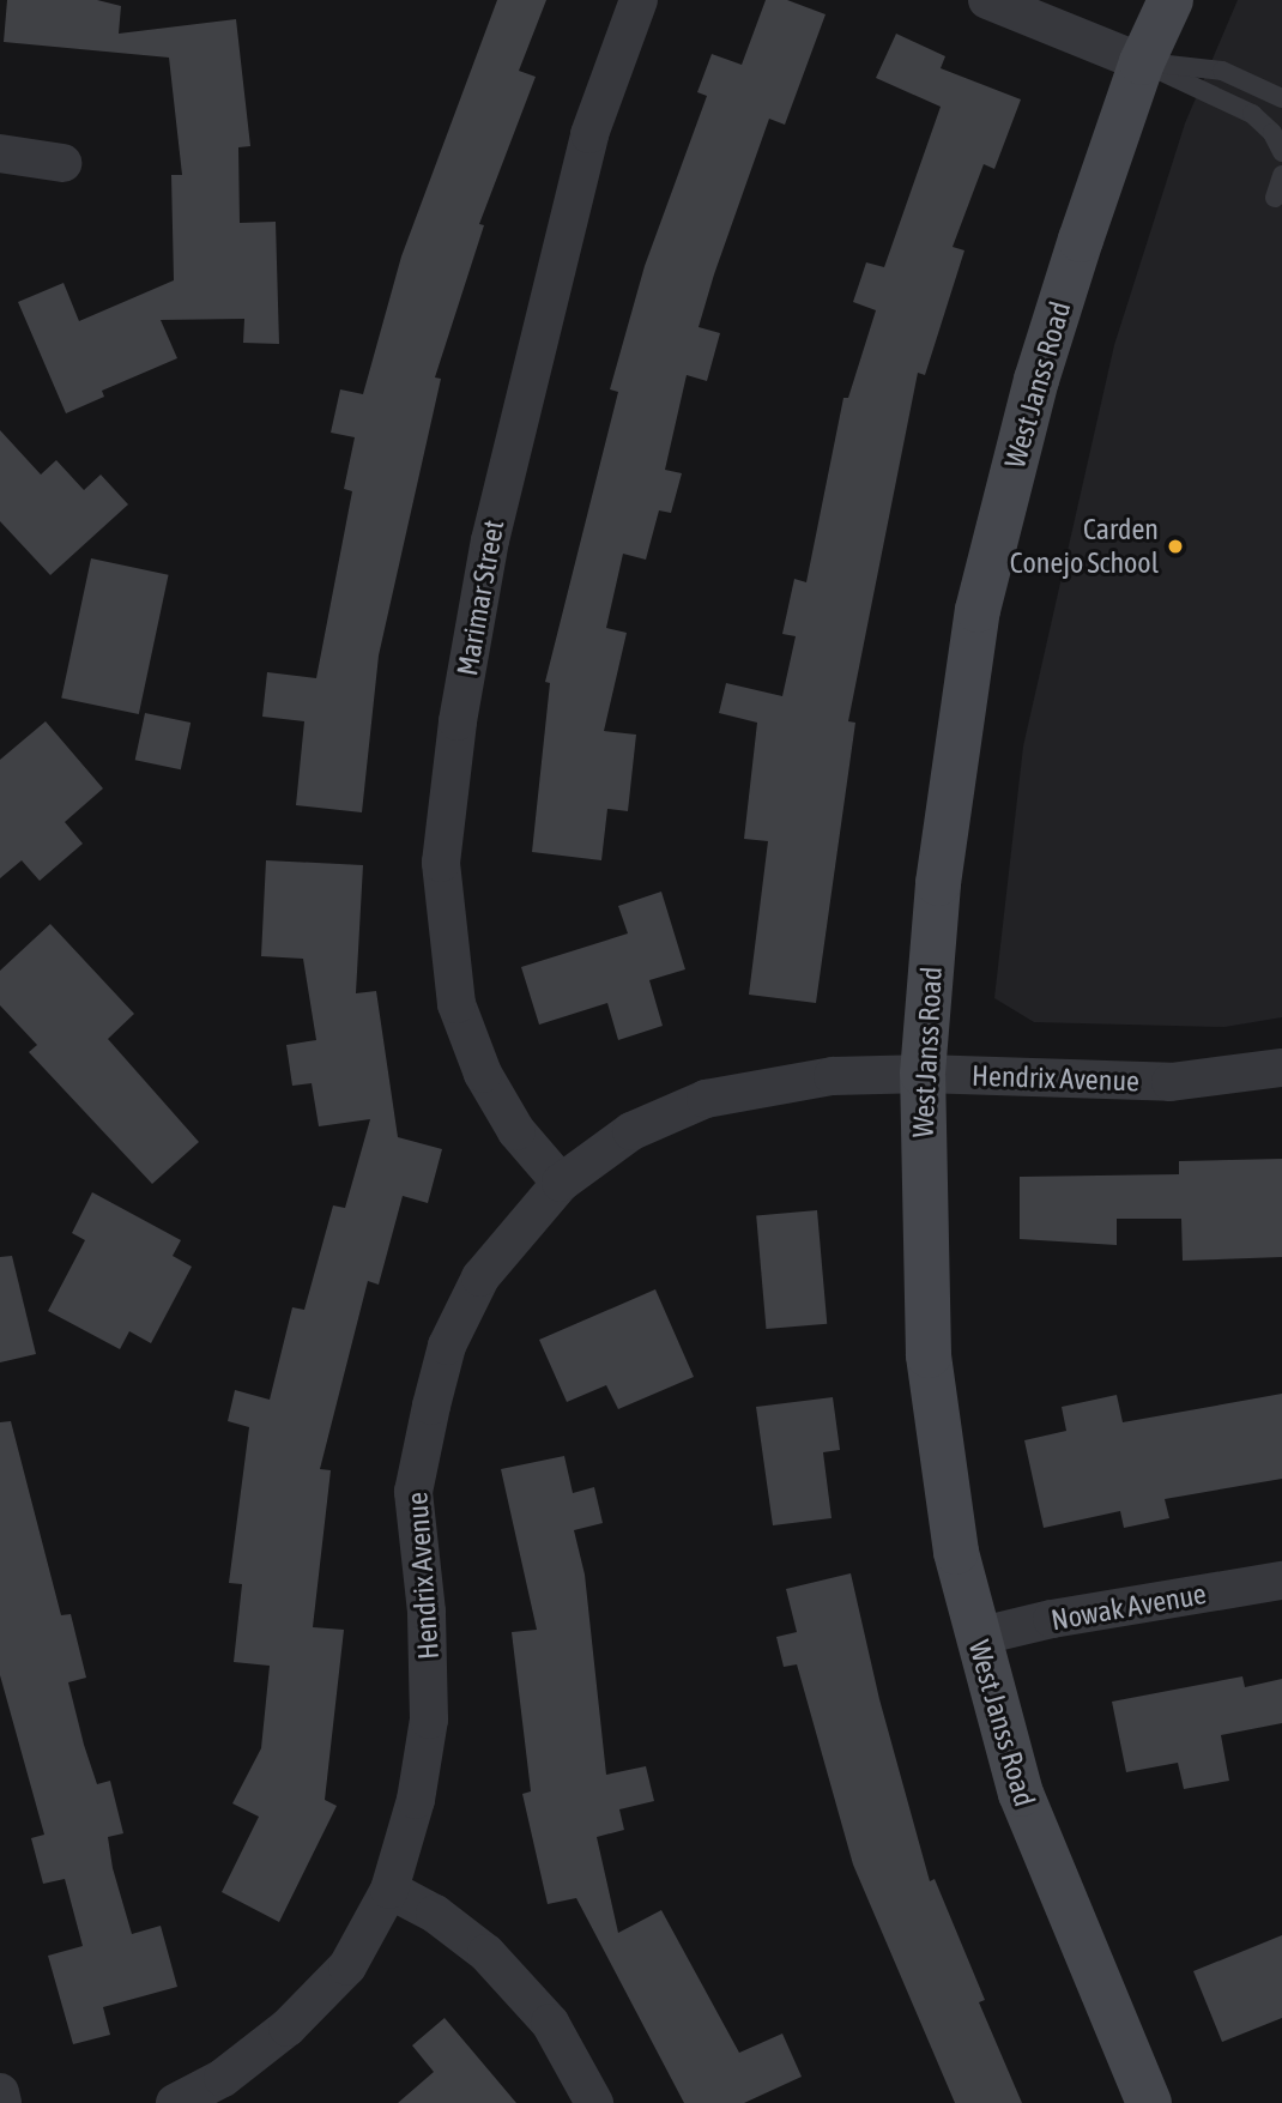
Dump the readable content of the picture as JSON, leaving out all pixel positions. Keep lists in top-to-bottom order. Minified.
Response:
{"streets":{"main road":["West Janss Road"],"street":["Marimar Street","Hendrix Avenue","Nowak Avenue"]},"crossings":[["West Janss Road","Hendrix Avenue"],["West Janss Road","Nowak Avenue"],["Marimar Street","Hendrix Avenue"]],"places":["Carden Conejo School"]}
